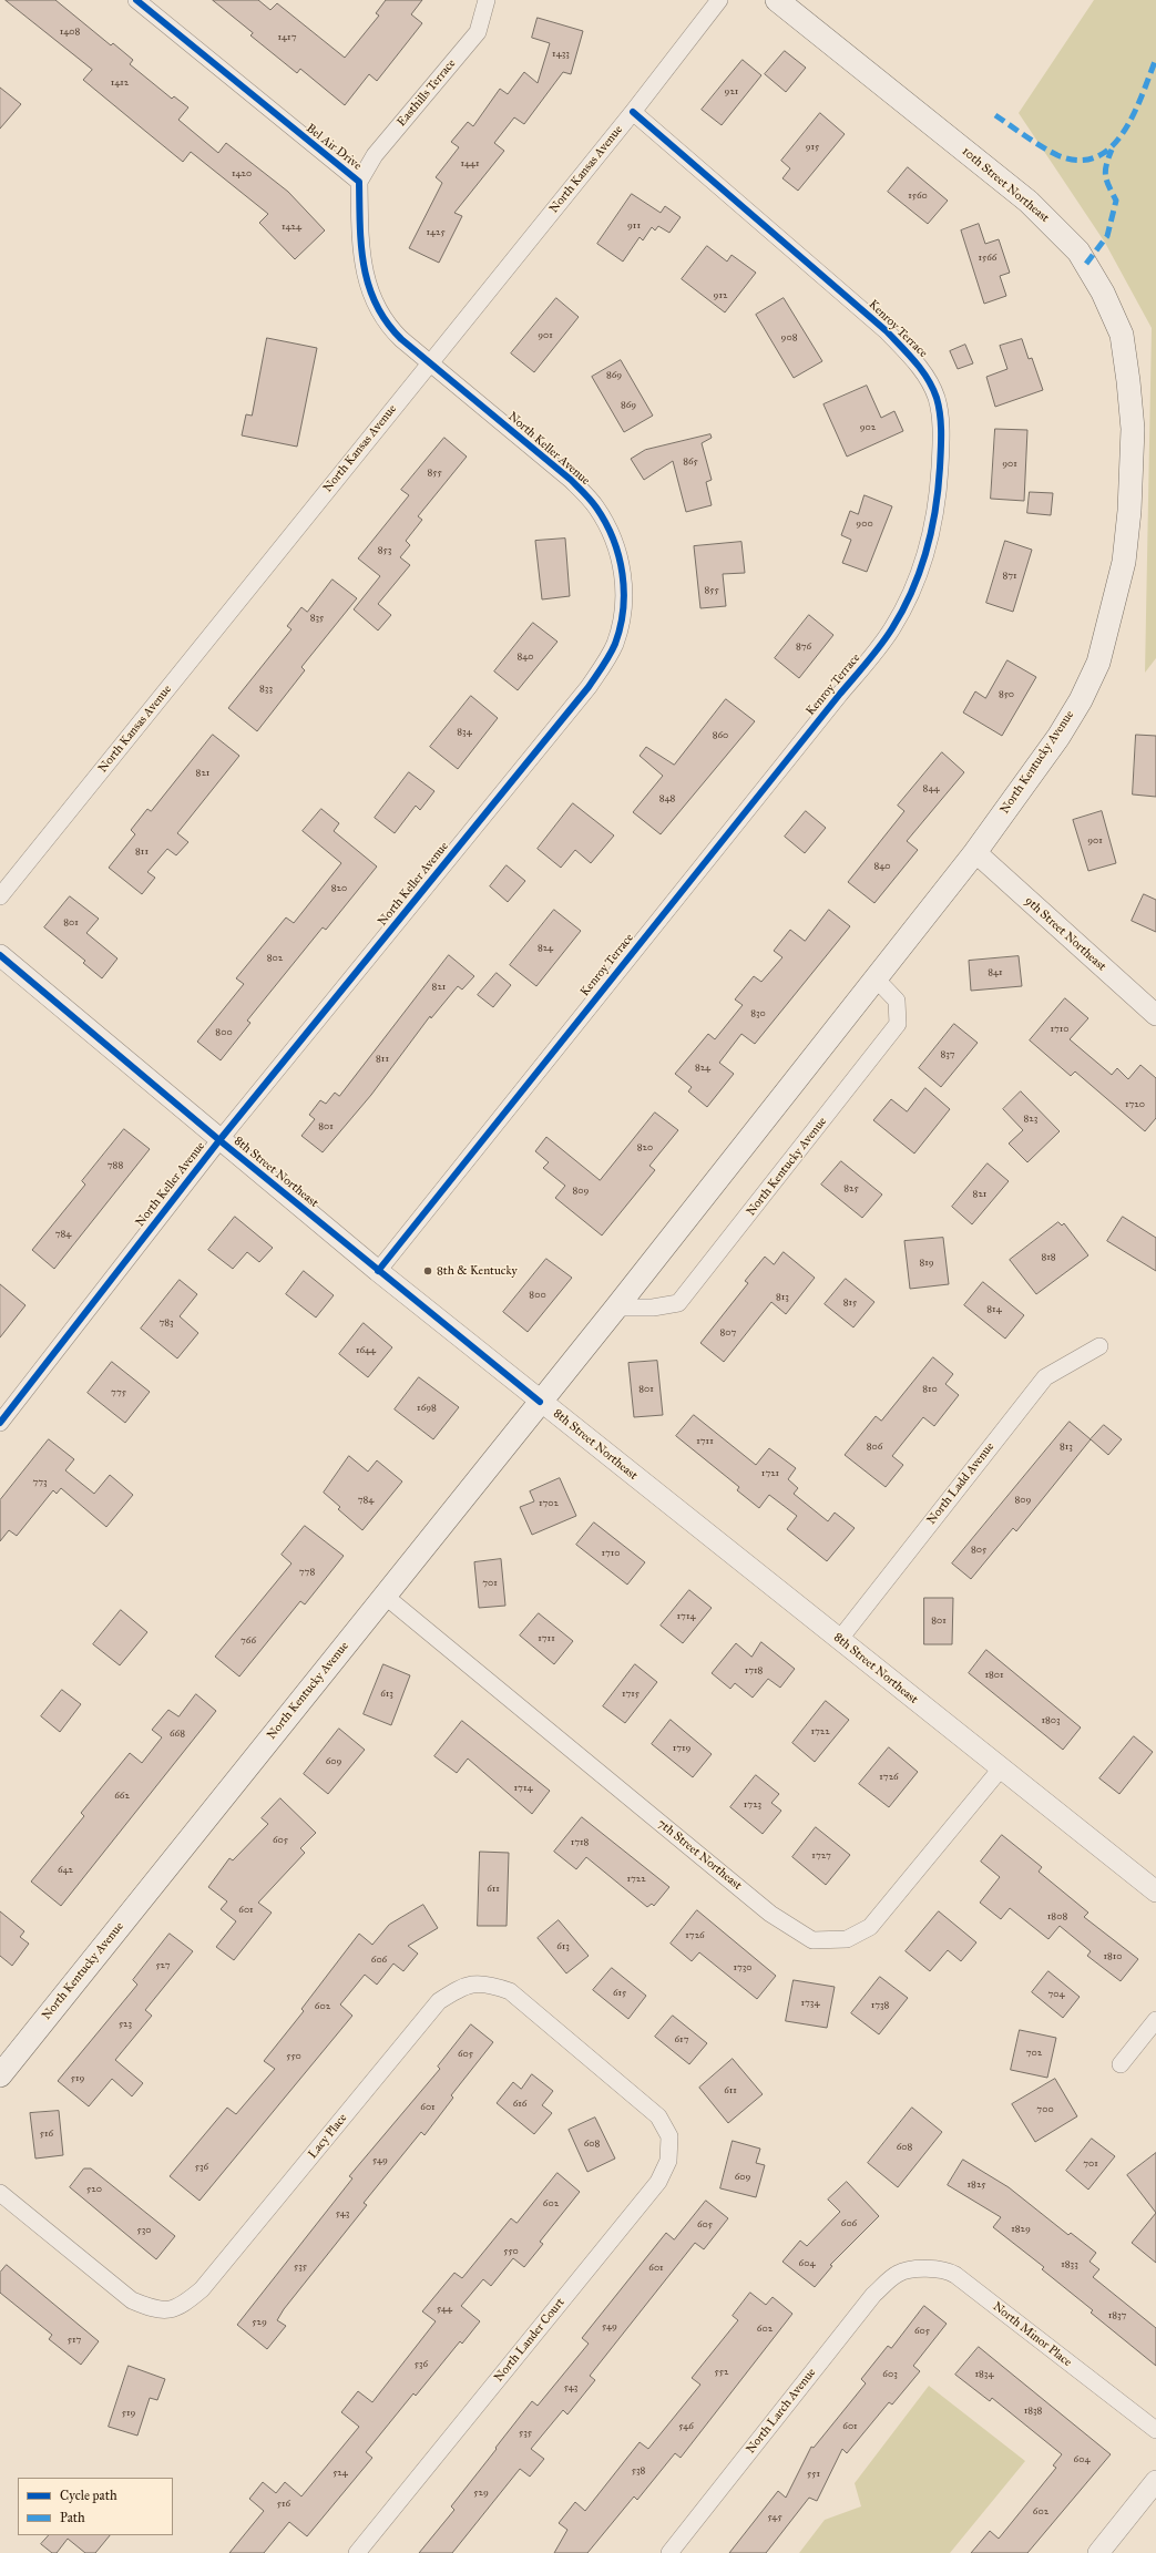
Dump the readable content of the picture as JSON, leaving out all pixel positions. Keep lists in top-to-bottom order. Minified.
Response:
{"streets":{"main road":["10th Street Northeast","North Kentucky Avenue"],"street":["Easthills Terrace","Bel Air Drive","North Kansas Avenue","Kenroy Terrace","North Keller Avenue","9th Street Northeast","8th Street Northeast","North Ladd Avenue","7th Street Northeast","Lacy Place","North Minor Place","North Lander Court","North Larch Avenue"]},"crossings":[["Easthills Terrace","Bel Air Drive"],["Bel Air Drive","North Kansas Avenue"],["Bel Air Drive","North Keller Avenue"],["North Kansas Avenue","Kenroy Terrace"],["North Kansas Avenue","North Keller Avenue"],["10th Street Northeast","North Kentucky Avenue"],["Kenroy Terrace","8th Street Northeast"],["North Keller Avenue","8th Street Northeast"],["North Kentucky Avenue","9th Street Northeast"],["North Kentucky Avenue","8th Street Northeast"],["North Kentucky Avenue","7th Street Northeast"],["8th Street Northeast","North Ladd Avenue"],["8th Street Northeast","7th Street Northeast"],["Lacy Place","North Lander Court"],["North Minor Place","North Larch Avenue"]],"places":["8th & Kentucky"],"house_numbers":["1408","1417","1433","1412","921","915","1441","1420","1560","911","1424","1425","1566","912","901","908","869","869","902","865","901","855","900","853","871","855","835","876","840","833","850","834","860","821","844","848","901","811","840","820","801","824","802","841","821","830","1710","800","837","811","824","1720","823","801","820","788","825","809","821","784","818","819","800","813","815","814","783","807","1644","801","810","775","1698","1711","806","813","1721","773","784","809","1702","805","1710","778","701","1714","801","1711","766","1718","1801","613","1715","1803","1722","668","1719","609","1726","1714","662","1723","605","1718","1727","642","1722","611","601","1808","1726","613","1810","606","527","1730","615","704","1734","1738","602","523","617","702","605","550","519","611","616","601","700","516","608","608","549","701","536","609","1825","520","602","543","606","605","1829","530","550","604","1833","535","601","544","1837","529","549","602","605","517","536","552","603","1834","543","1838","519","546","601","535","604","538","524","551","529","516","602","545"],"legend":["Cycle path","Path"]}
